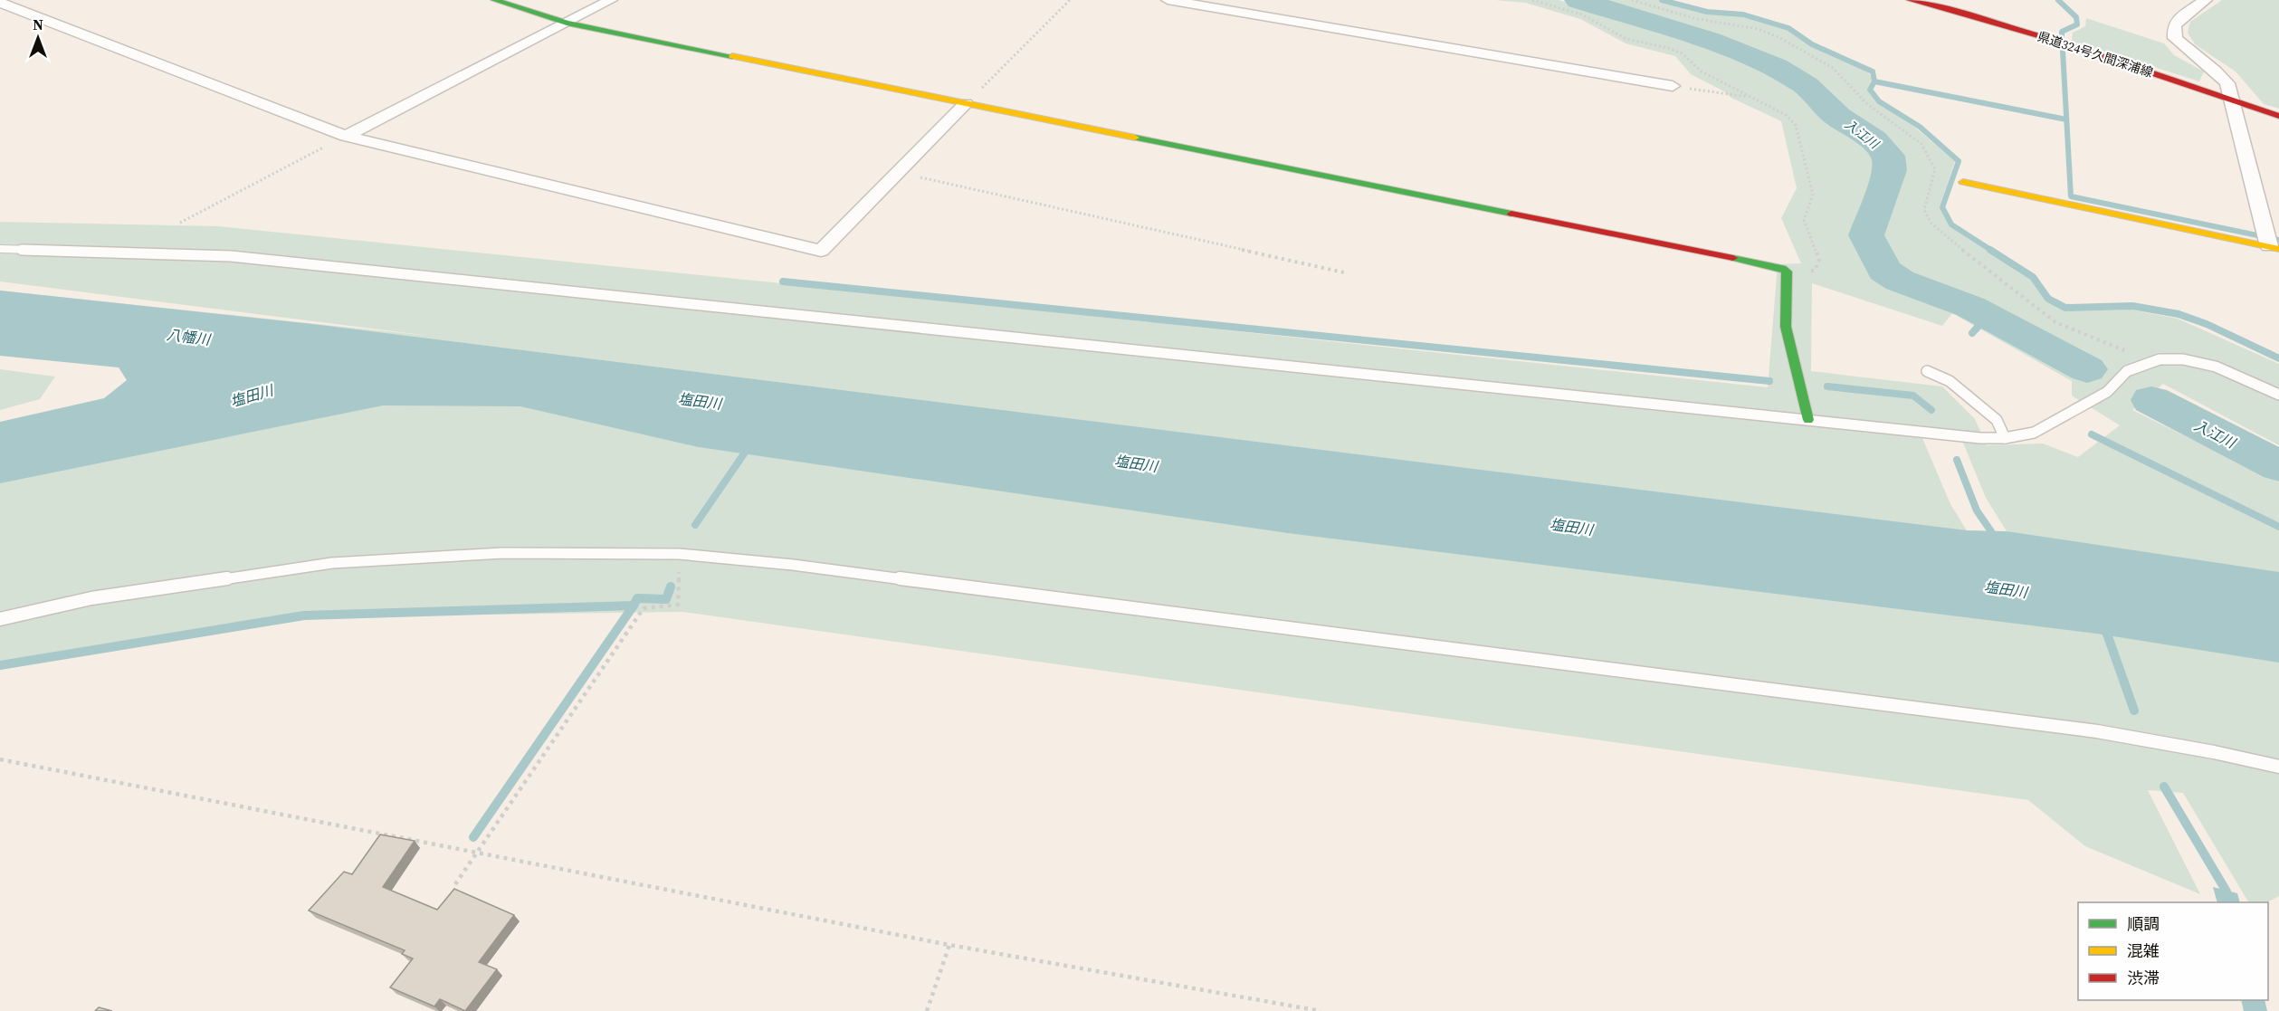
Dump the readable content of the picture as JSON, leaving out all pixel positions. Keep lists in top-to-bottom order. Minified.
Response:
{"streets":{"street":["県道324号久間深浦線"]},"water":["入江川","八幡川","塩田川"],"legend":["順調","混雑","渋滞"],"north":"top"}
